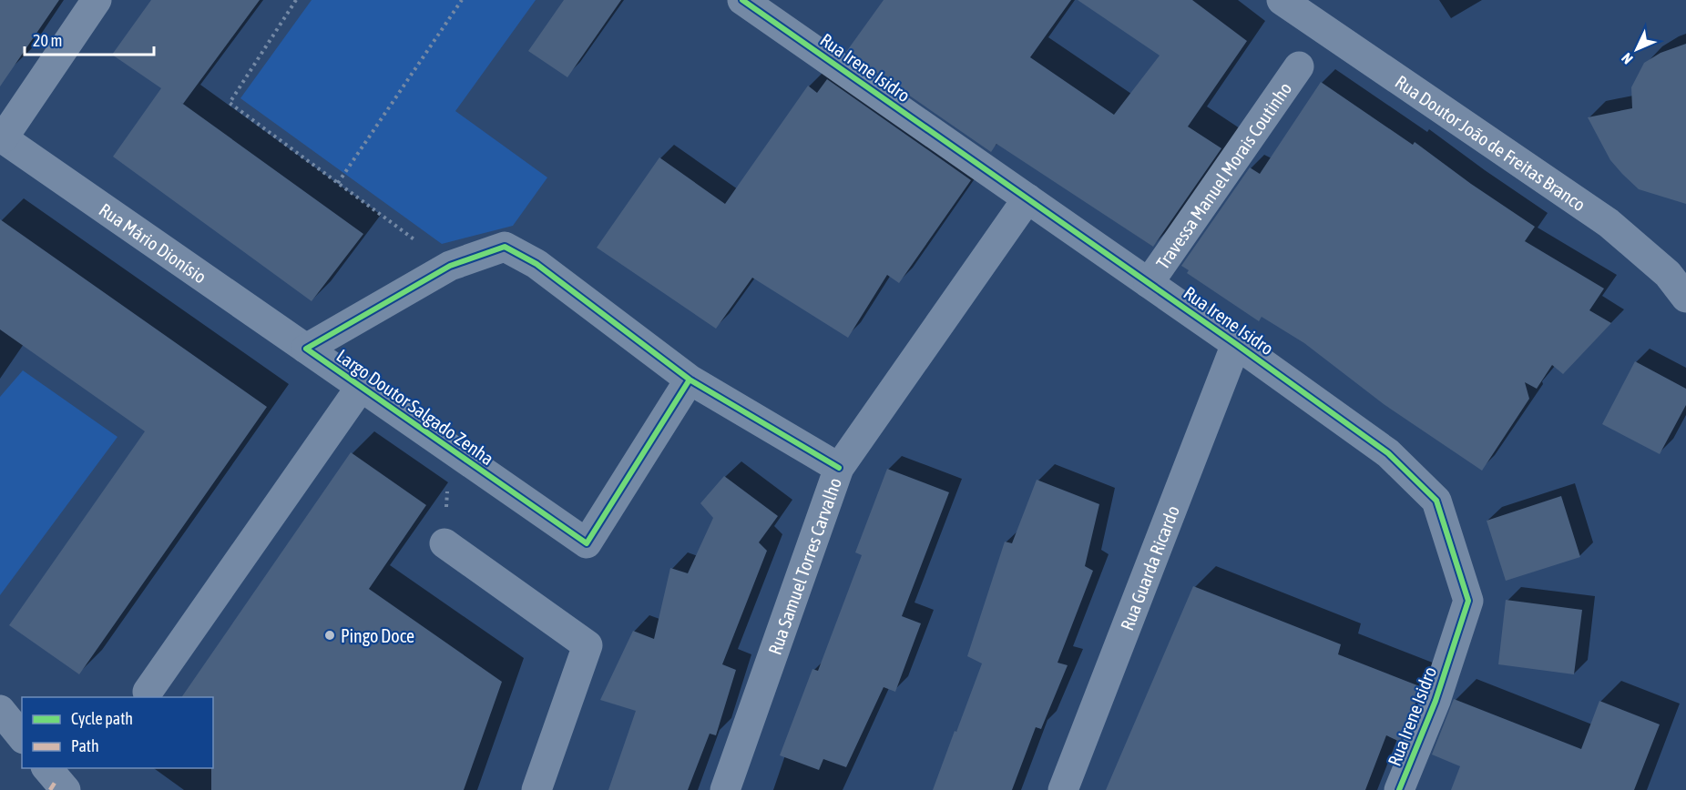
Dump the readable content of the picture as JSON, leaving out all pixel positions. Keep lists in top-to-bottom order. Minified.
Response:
{"streets":{"street":["Rua Irene Isidro","Rua Doutor João de Freitas Branco","Travessa Manuel Morais Coutinho","Rua Mário Dionísio","Largo Doutor Salgado Zenha","Rua Samuel Torres Carvalho","Rua Guarda Ricardo"]},"crossings":[["Rua Irene Isidro","Travessa Manuel Morais Coutinho"],["Rua Irene Isidro","Rua Samuel Torres Carvalho"],["Rua Irene Isidro","Rua Guarda Ricardo"],["Rua Mário Dionísio","Largo Doutor Salgado Zenha"],["Largo Doutor Salgado Zenha","Rua Samuel Torres Carvalho"]],"places":["Pingo Doce"],"legend":["Cycle path","Path"],"scale_bar":"20 m","north":"bottom left"}
